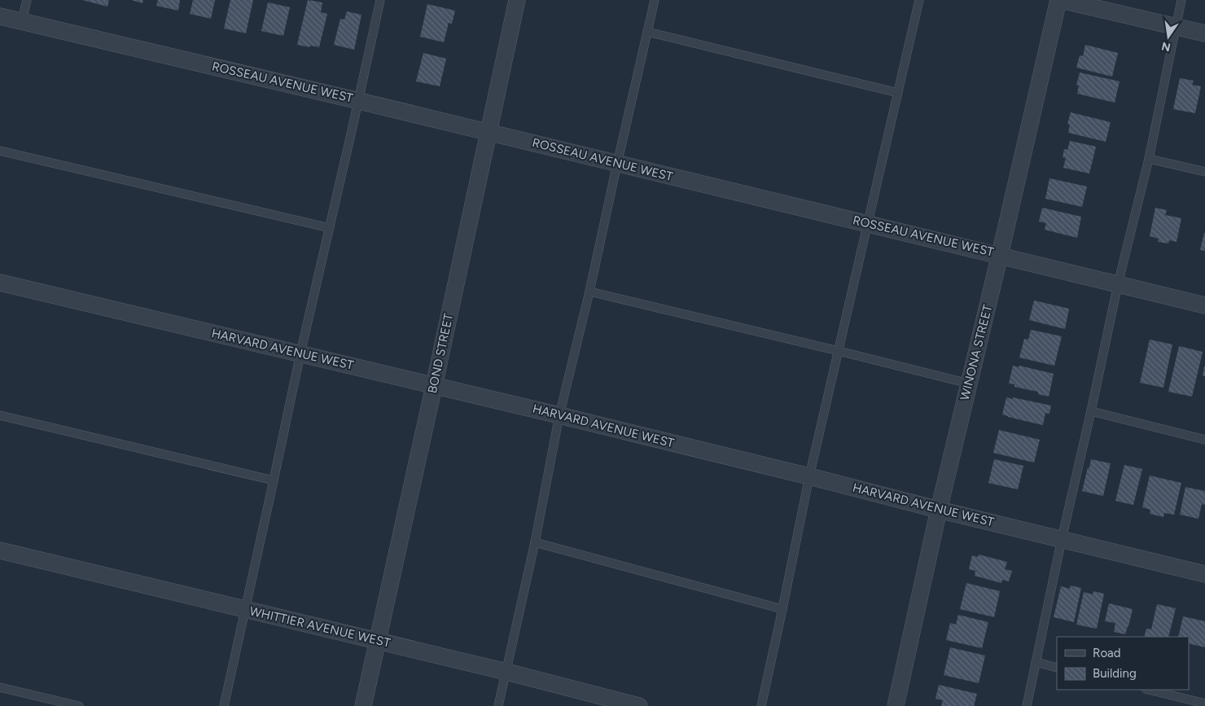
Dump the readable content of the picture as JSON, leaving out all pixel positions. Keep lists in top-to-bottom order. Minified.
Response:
{"streets":{"street":["ROSSEAU AVENUE WEST","HARVARD AVENUE WEST","WINONA STREET","BOND STREET","WHITTIER AVENUE WEST"]},"crossings":[["ROSSEAU AVENUE WEST","WINONA STREET"],["ROSSEAU AVENUE WEST","BOND STREET"],["HARVARD AVENUE WEST","WINONA STREET"],["HARVARD AVENUE WEST","BOND STREET"],["BOND STREET","WHITTIER AVENUE WEST"]],"legend":["Road","Building"],"north":"bottom"}
